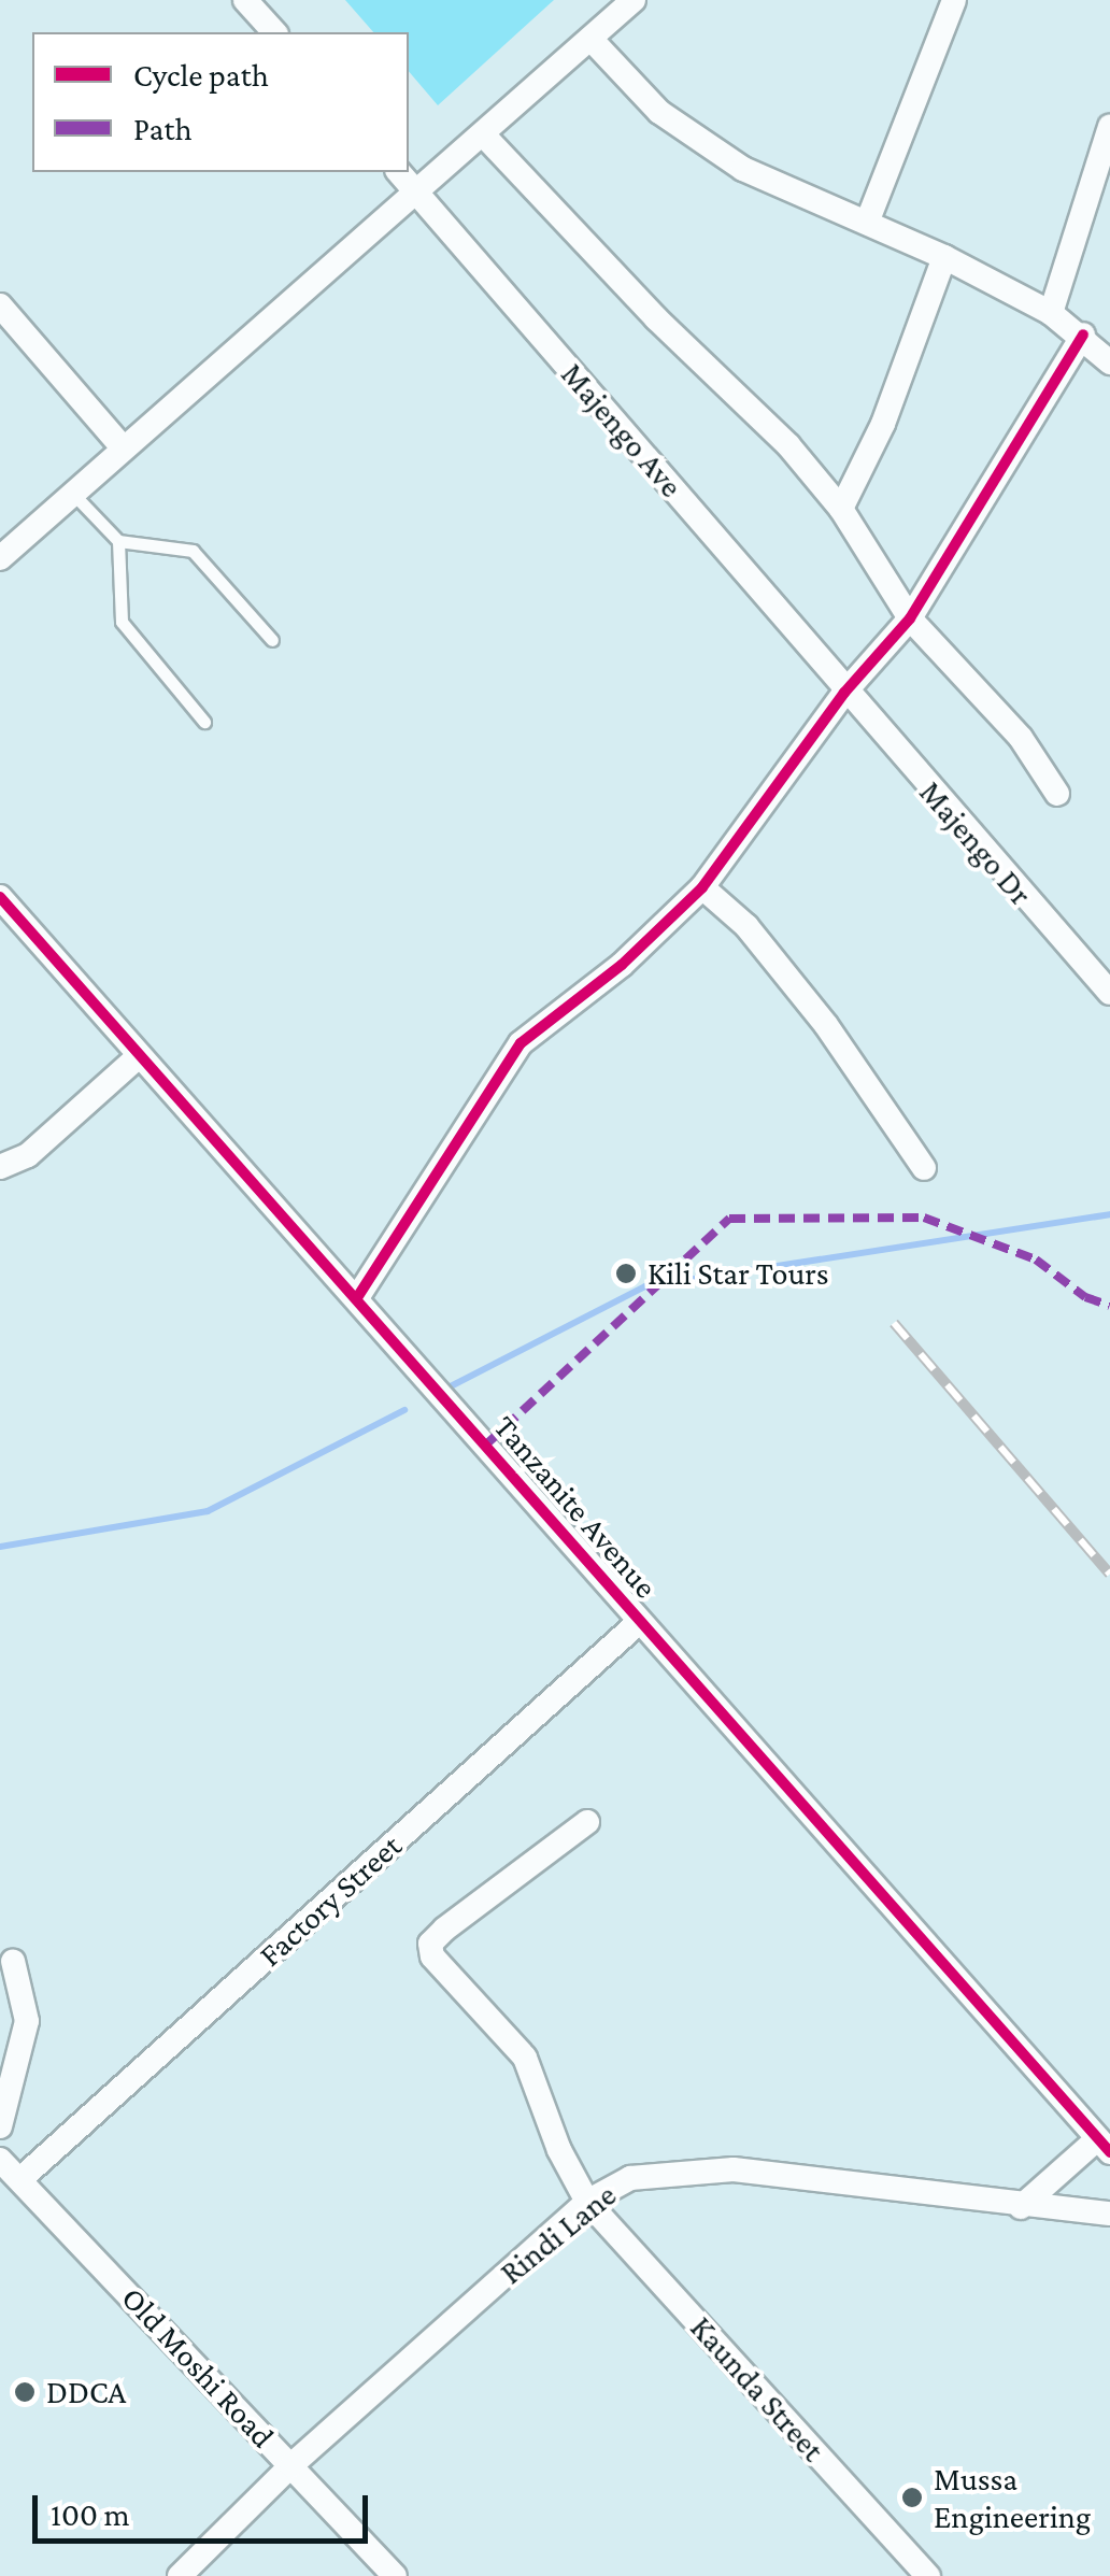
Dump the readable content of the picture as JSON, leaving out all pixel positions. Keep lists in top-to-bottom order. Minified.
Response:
{"streets":{"street":["Majengo Ave","Majengo Dr","Tanzanite Avenue","Factory Street","Rindi Lane","Old Moshi Road","Kaunda Street"]},"crossings":[["Majengo Ave","Majengo Dr"],["Tanzanite Avenue","Factory Street"],["Factory Street","Old Moshi Road"],["Rindi Lane","Old Moshi Road"],["Rindi Lane","Kaunda Street"]],"places":["Kili Star Tours","DDCA","Mussa Engineering"],"legend":["Cycle path","Path"],"scale_bar":"100 m"}
